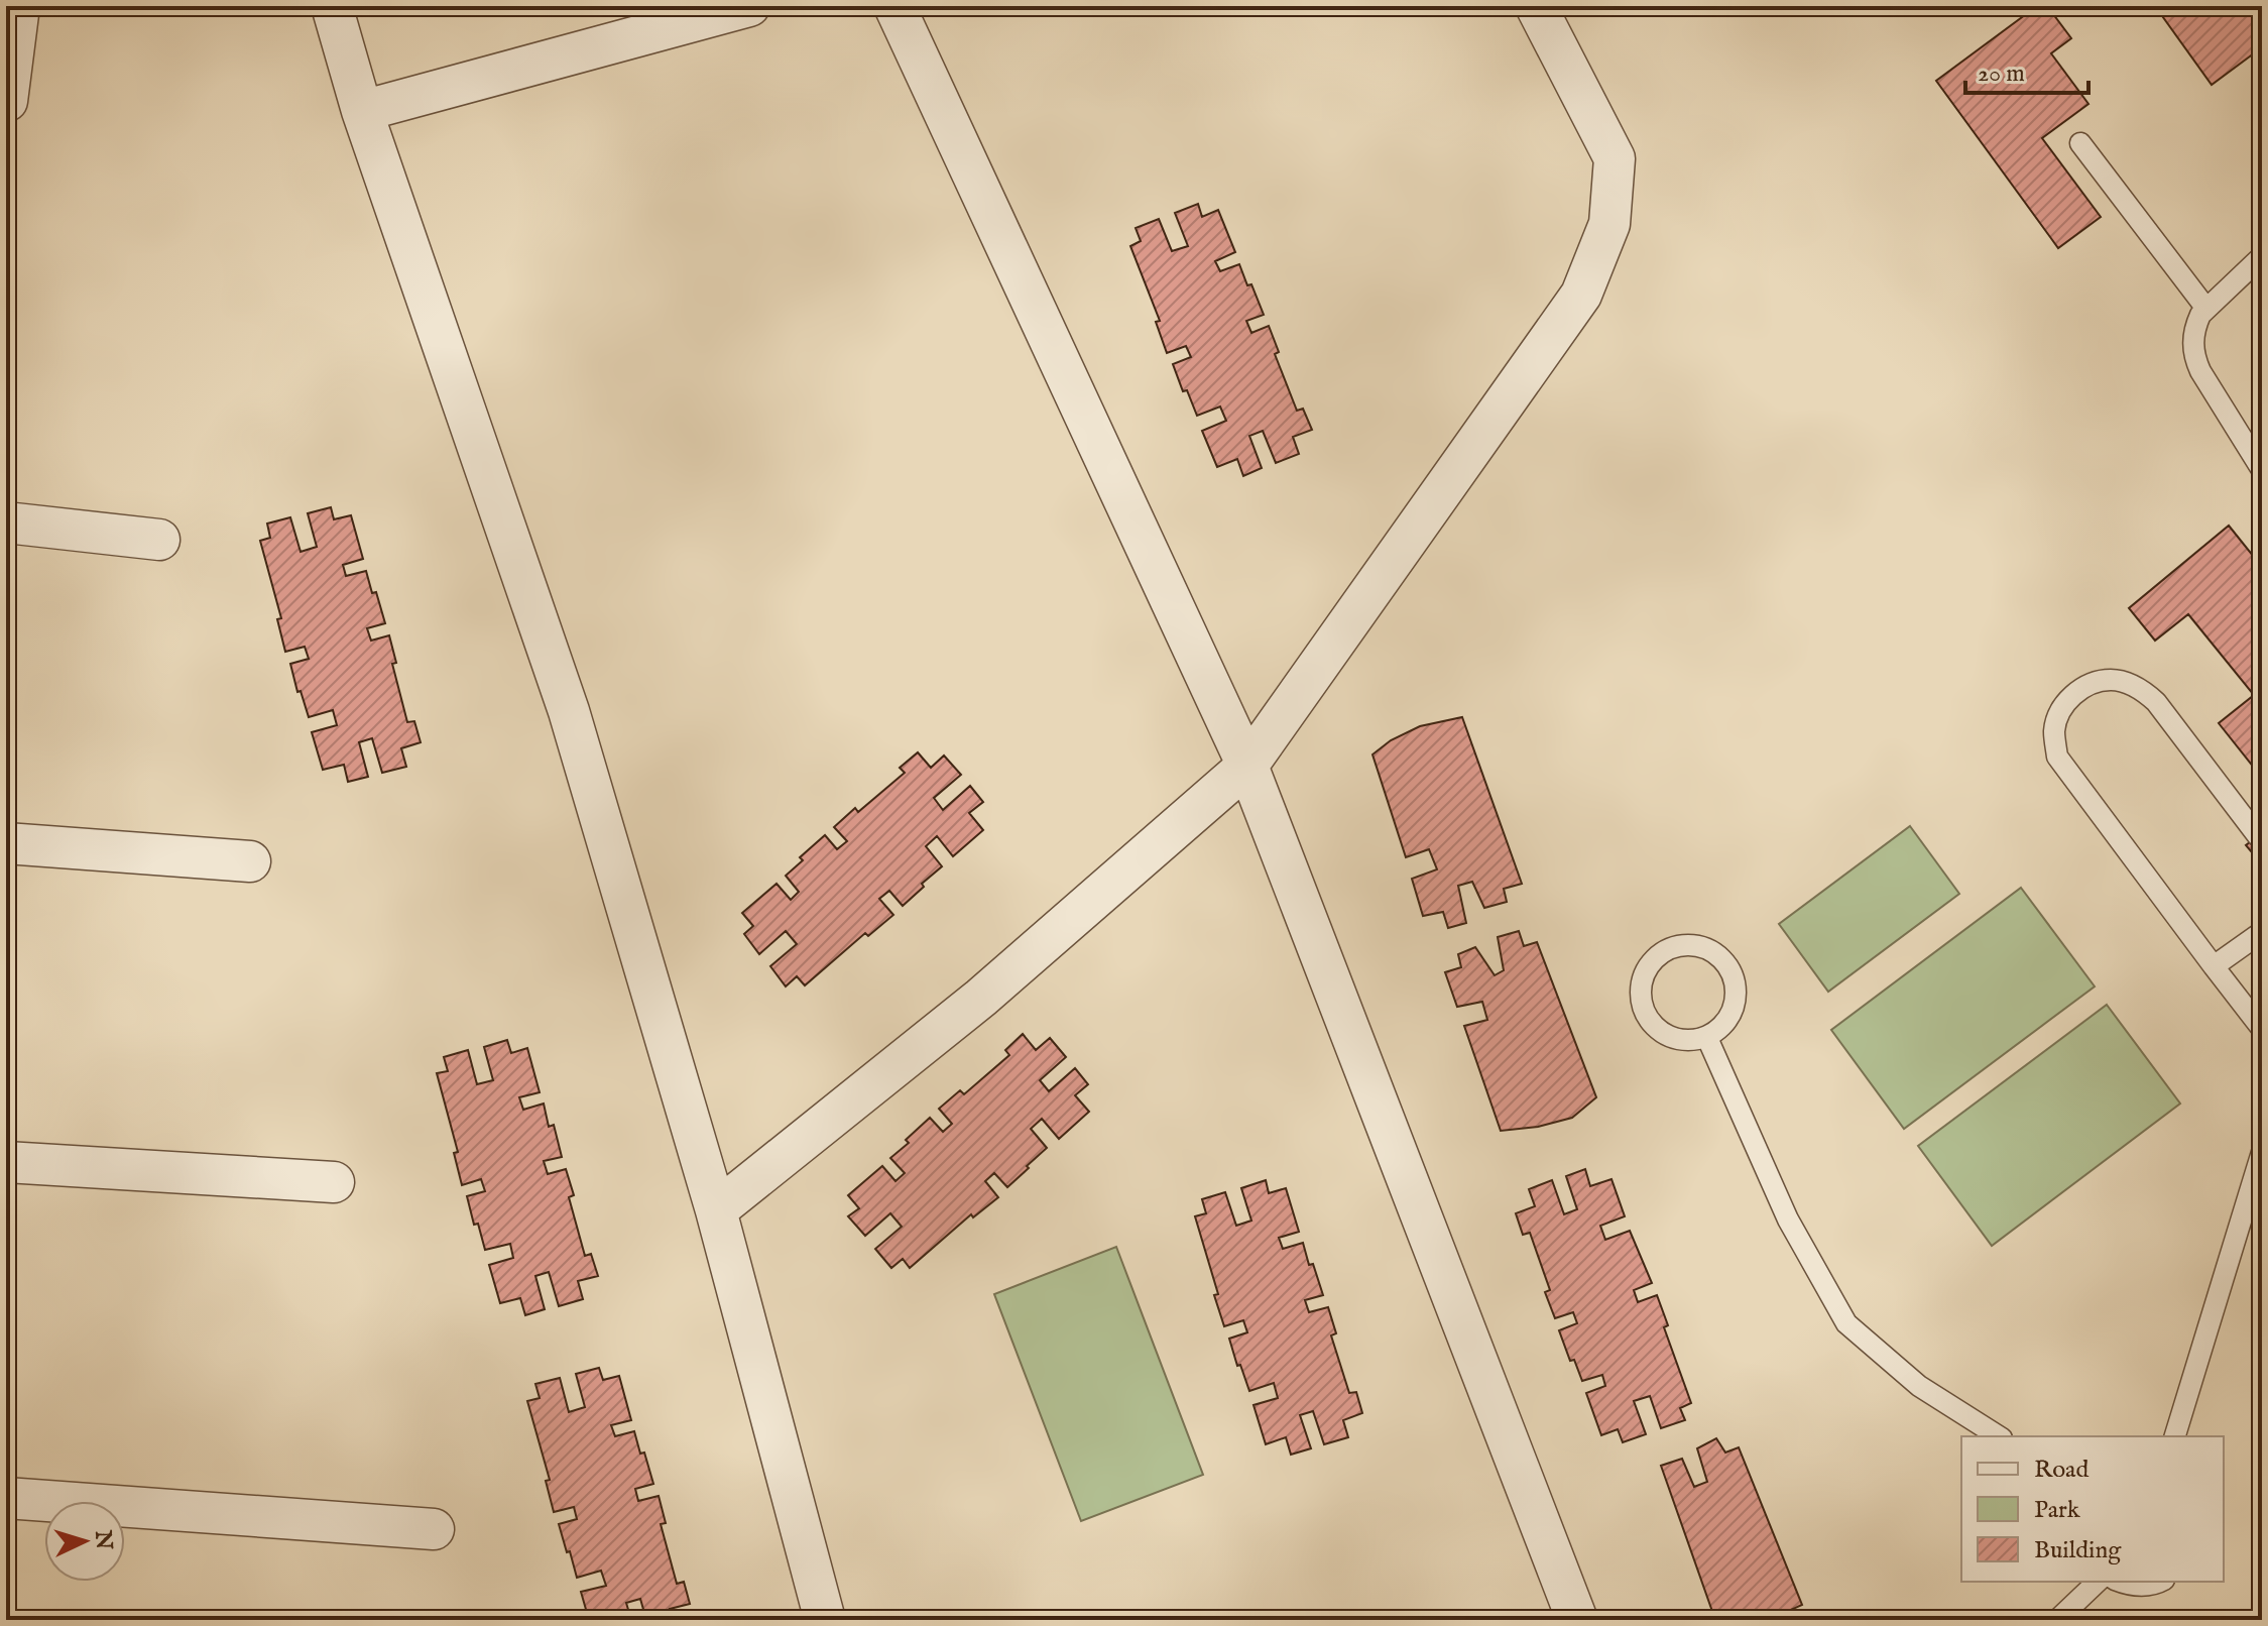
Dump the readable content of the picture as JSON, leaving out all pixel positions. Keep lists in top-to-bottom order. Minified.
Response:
{"legend":["Road","Park","Building"],"scale_bar":"20 m","north":"right"}
